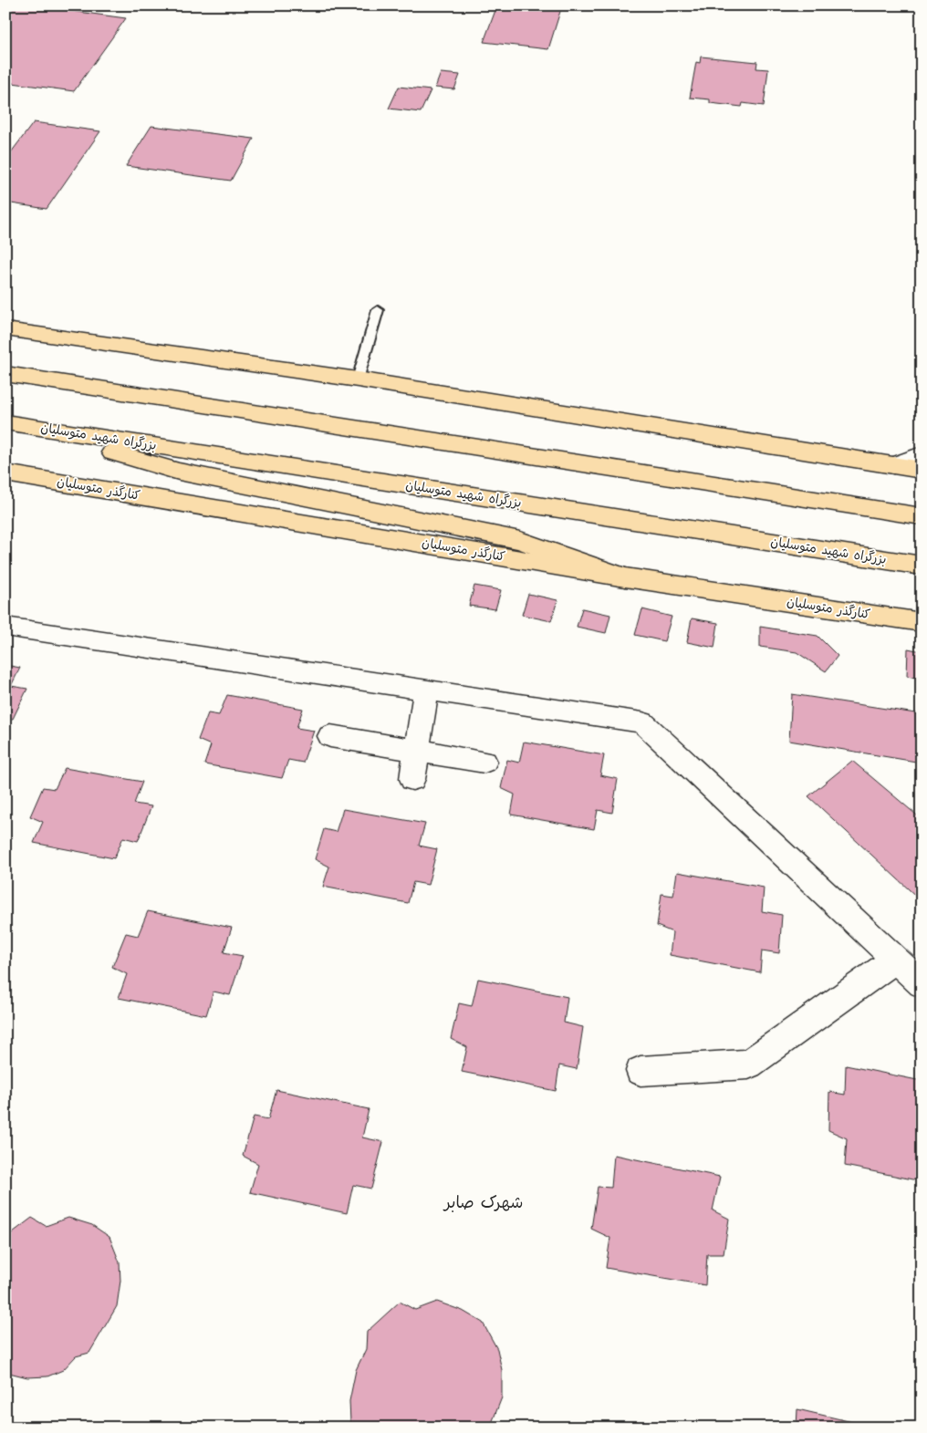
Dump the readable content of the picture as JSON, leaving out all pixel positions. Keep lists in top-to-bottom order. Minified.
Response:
{"streets":{"main road":["بزرگراه شهید متوسلیان","کنارگذر متوسلیان"]},"districts":["شهرک صابر"]}
